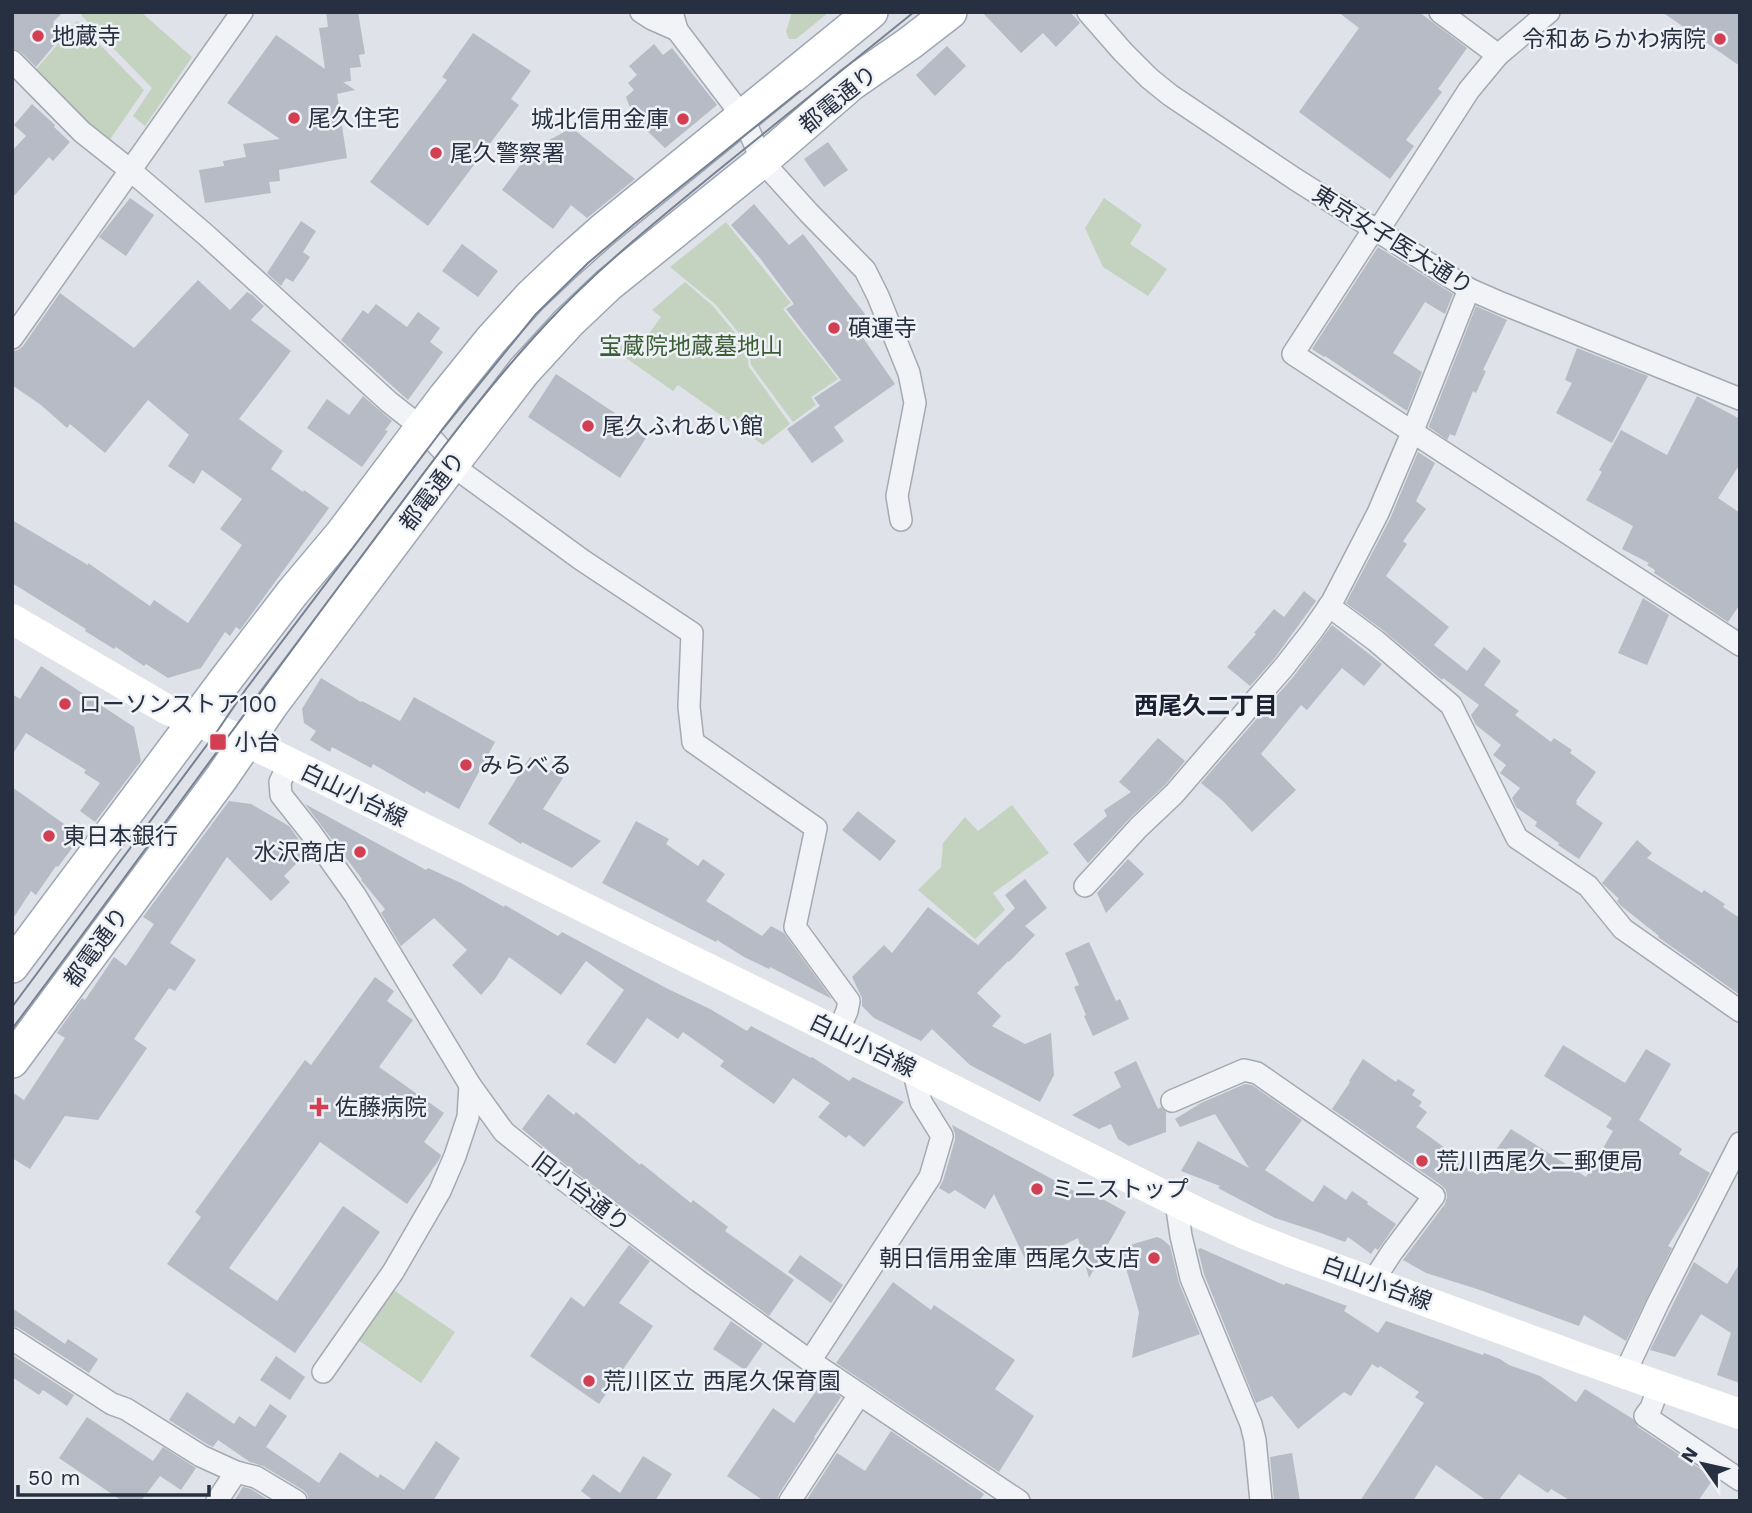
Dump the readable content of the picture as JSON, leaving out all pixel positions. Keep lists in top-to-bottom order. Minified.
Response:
{"streets":{"main road":["都電通り","白山小台線"],"street":["東京女子医大通り","旧小台通り"]},"crossings":[["都電通り","白山小台線"],["白山小台線","旧小台通り"]],"districts":["西尾久二丁目"],"parks":["宝蔵院地蔵墓地山"],"places":{"other":["地蔵寺","令和あらかわ病院","尾久住宅","城北信用金庫","尾久警察署","碩運寺","尾久ふれあい館","ローソンストア100","みらべる","東日本銀行","水沢商店","荒川西尾久二郵便局","ミニストップ","朝日信用金庫 西尾久支店","荒川区立 西尾久保育園"],"transit":["小台"],"health":["佐藤病院"]},"scale_bar":"50 m","north":"top left"}
